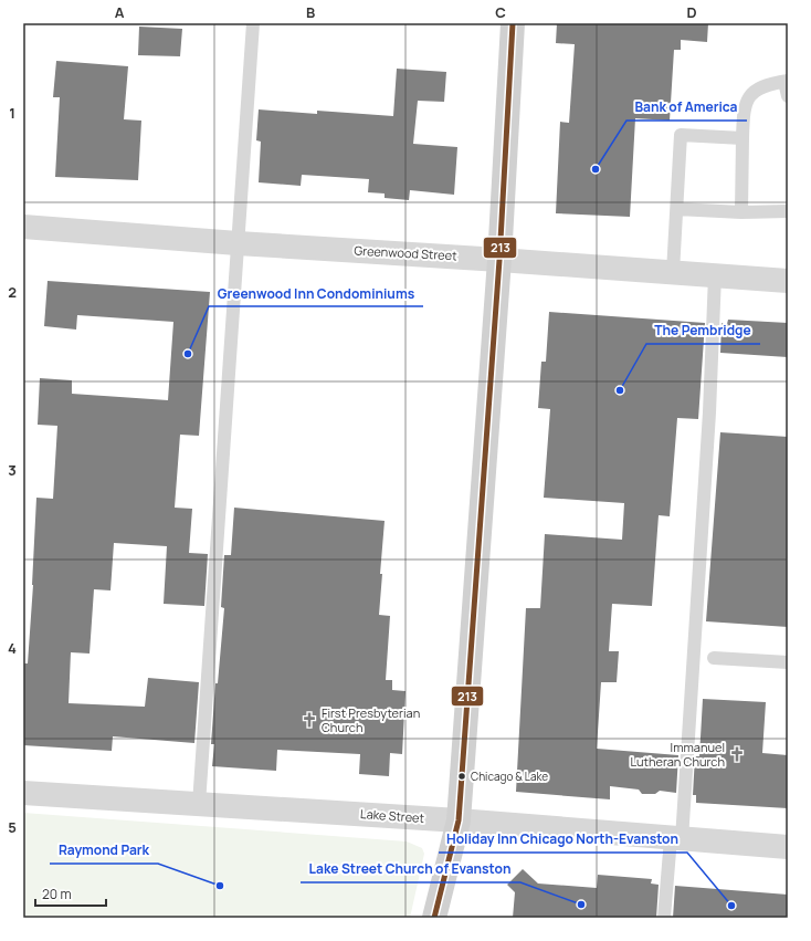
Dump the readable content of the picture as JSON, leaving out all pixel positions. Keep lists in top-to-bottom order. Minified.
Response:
{"streets":{"street":["Greenwood Street","Lake Street"]},"places":{"other":["Bank of America","Greenwood Inn Condominiums","The Pembridge","Chicago & Lake","Raymond Park","Lake Street Church of Evanston","Holiday Inn Chicago North-Evanston"],"church":["First Presbyterian Church","Immanuel Lutheran Church"]},"lines":["transit line 213"],"scale_bar":"20 m","grid":{"columns":["A","B","C","D"],"rows":["1","2","3","4","5"]}}
